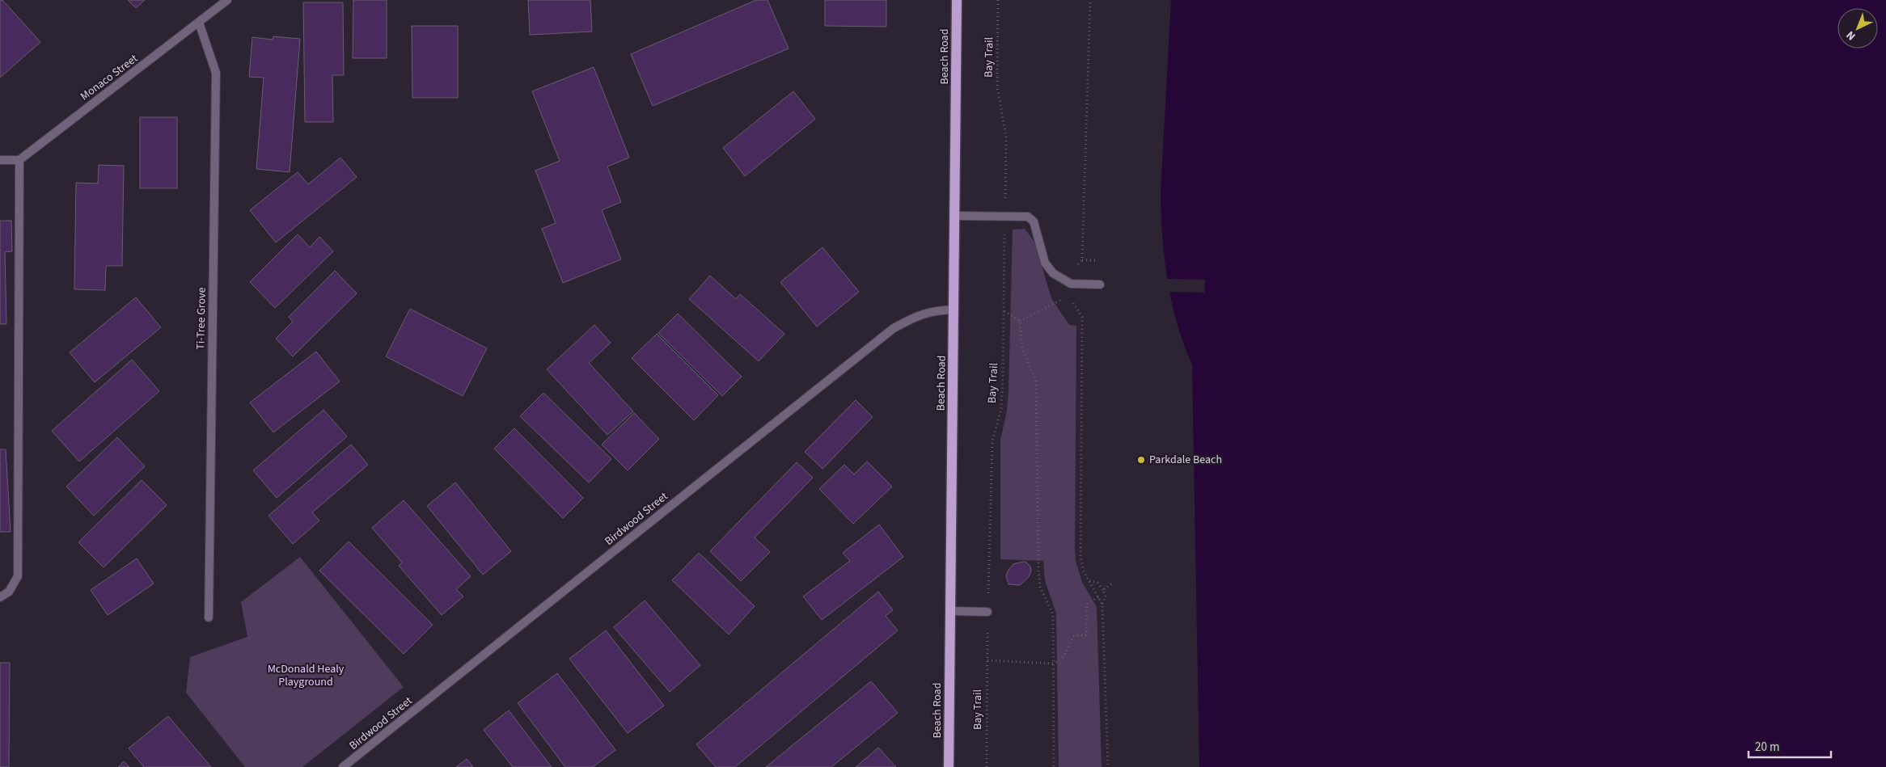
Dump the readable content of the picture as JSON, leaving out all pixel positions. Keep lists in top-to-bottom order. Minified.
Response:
{"streets":{"main road":["Beach Road"],"street":["Monaco Street","Ti-Tree Grove","Birdwood Street"],"path":["Bay Trail"]},"crossings":[["Beach Road","Birdwood Street"],["Monaco Street","Ti-Tree Grove"]],"parks":["McDonald Healy Playground"],"places":["Parkdale Beach"],"scale_bar":"20 m","north":"bottom left"}
